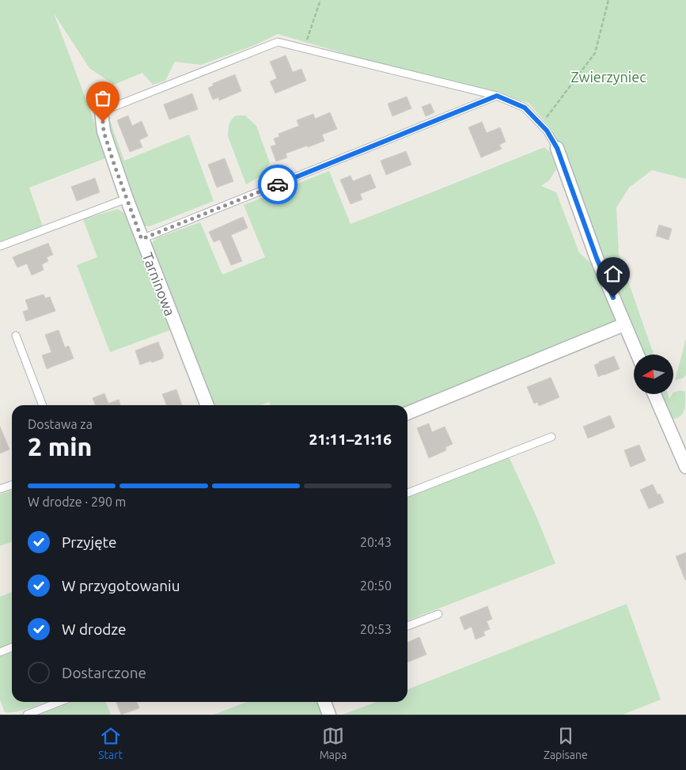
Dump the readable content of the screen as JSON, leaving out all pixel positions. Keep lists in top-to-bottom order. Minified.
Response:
{"streets":{"street":["Tarninowa"]},"parks":["Zwierzyniec"],"north":"left","page":{"heading":["2 min","Dostawa za","21:11–21:16"],"bar":"W drodze · 290 m","list":[["Przyjęte","20:43"],["W przygotowaniu","20:50"],["W drodze","20:53"],"Dostarczone"],"tabs":["Start","Mapa","Zapisane"]}}
